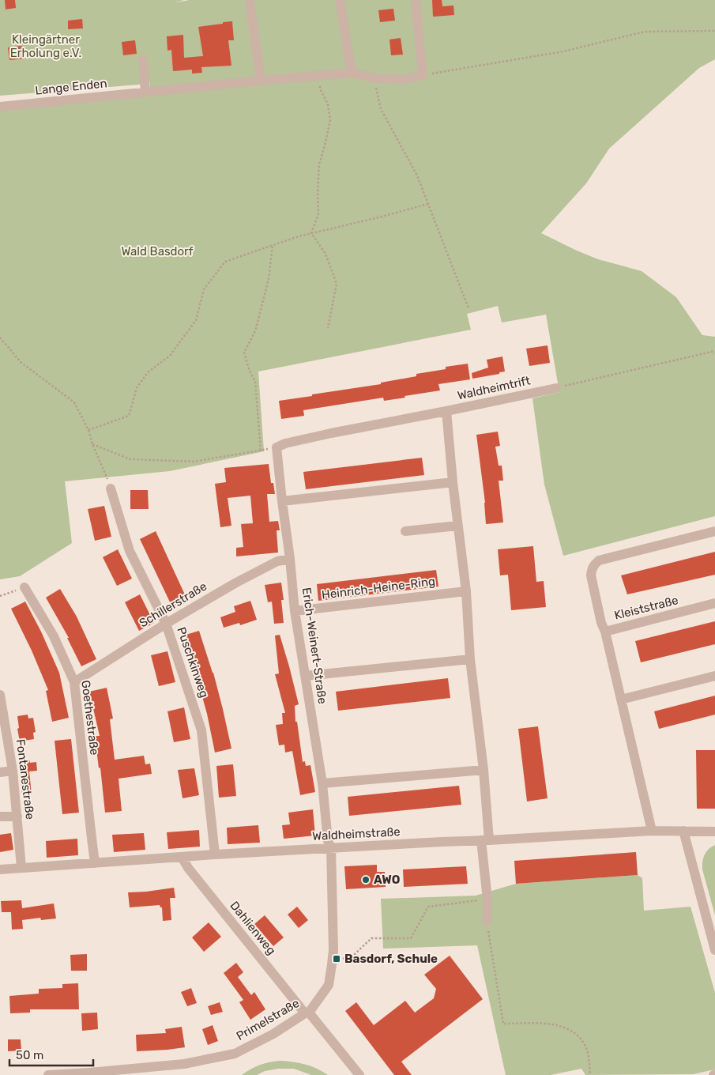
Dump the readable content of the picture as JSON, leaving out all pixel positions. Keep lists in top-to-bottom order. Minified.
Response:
{"streets":{"street":["Lange Enden","Waldheimtrift","Heinrich-Heine-Ring","Schillerstraße","Kleiststraße","Erich-Weinert-Straße","Puschkinweg","Goethestraße","Fontanestraße","Waldheimstraße","Dahlienweg","Primelstraße"]},"crossings":[["Waldheimtrift","Erich-Weinert-Straße"],["Heinrich-Heine-Ring","Erich-Weinert-Straße"],["Schillerstraße","Erich-Weinert-Straße"],["Schillerstraße","Puschkinweg"],["Schillerstraße","Goethestraße"],["Kleiststraße","Waldheimstraße"],["Erich-Weinert-Straße","Waldheimstraße"],["Erich-Weinert-Straße","Primelstraße"],["Puschkinweg","Waldheimstraße"],["Goethestraße","Waldheimstraße"],["Fontanestraße","Waldheimstraße"],["Waldheimstraße","Dahlienweg"],["Waldheimstraße","Primelstraße"],["Dahlienweg","Primelstraße"]],"parks":["Kleingärtner Erholung e.V.","Wald Basdorf"],"places":{"other":["AWO"],"transit":["Basdorf, Schule"]},"scale_bar":"50 m"}
